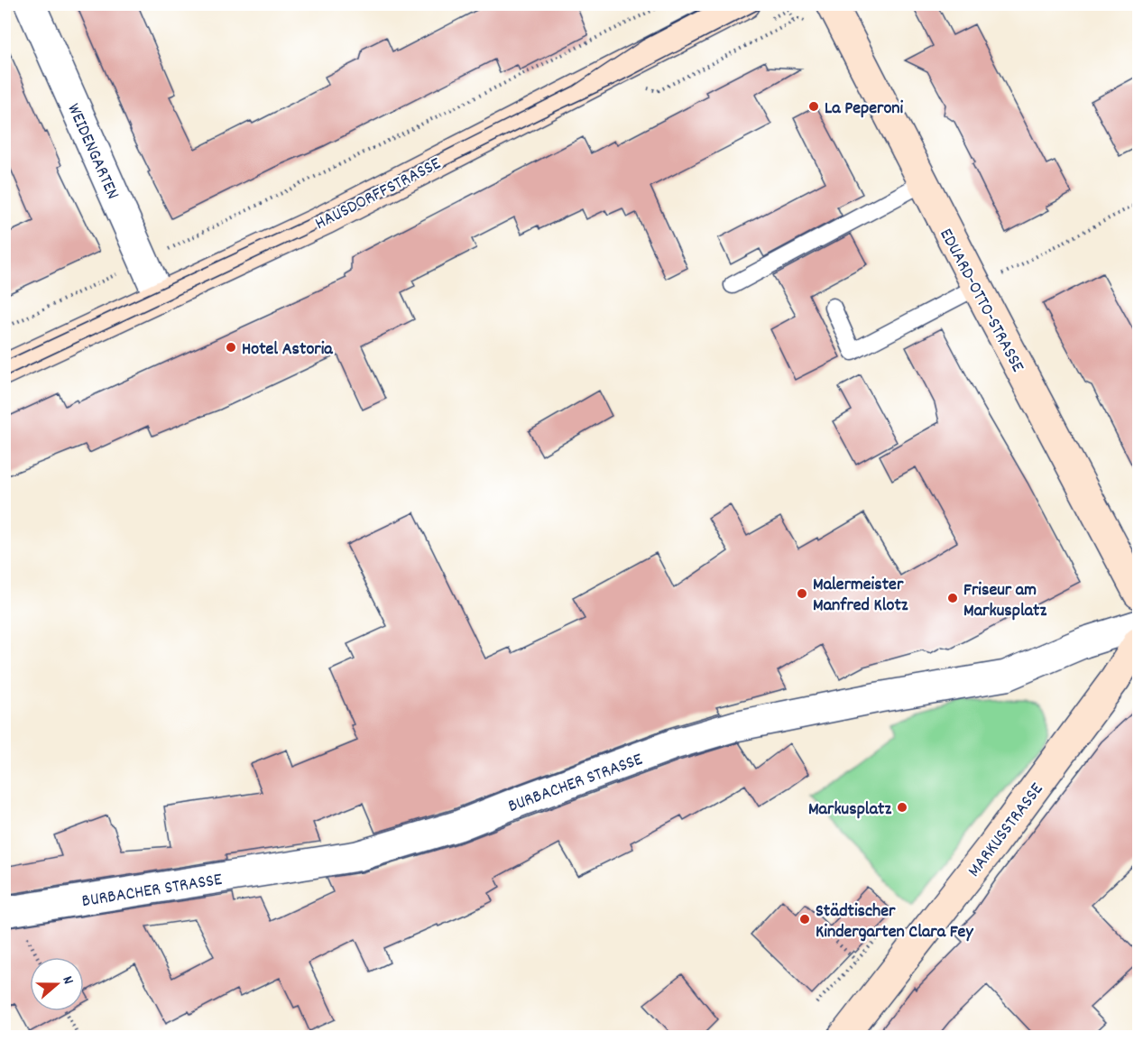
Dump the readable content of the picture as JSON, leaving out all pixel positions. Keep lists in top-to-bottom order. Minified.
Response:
{"streets":{"street":["WEIDENGARTEN","HAUSDORFFSTRASSE","EDUARD-OTTO-STRASSE","BURBACHER STRASSE","MARKUSSTRASSE"]},"crossings":[["WEIDENGARTEN","HAUSDORFFSTRASSE"]],"places":["La Peperoni","Hotel Astoria","Malermeister Manfred Klotz","Friseur am Markusplatz","Markusplatz","Städtischer Kindergarten Clara Fey"],"north":"right"}
